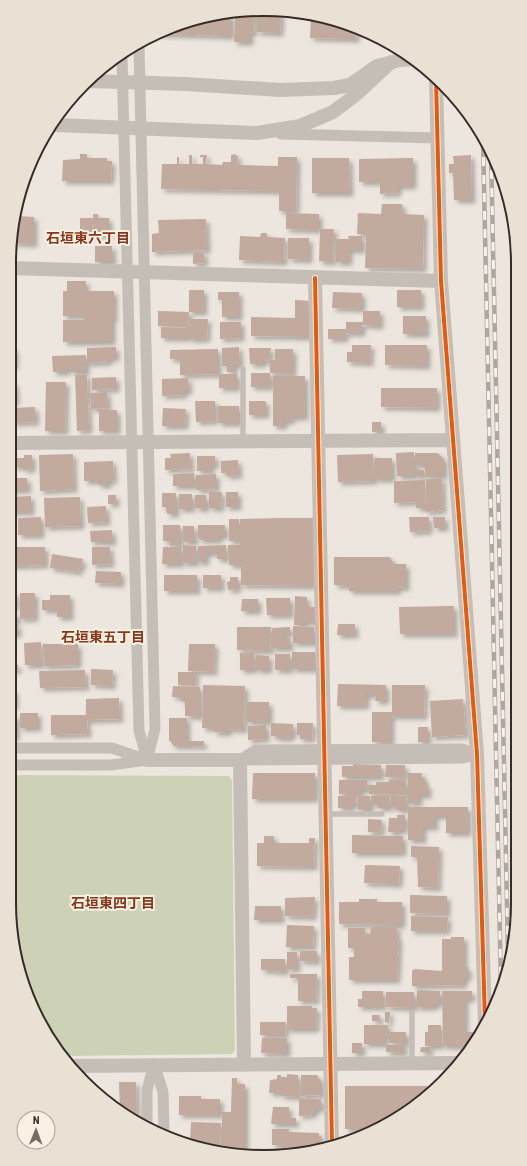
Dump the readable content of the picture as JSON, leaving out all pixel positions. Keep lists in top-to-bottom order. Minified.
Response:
{"districts":["石垣東六丁目","石垣東五丁目","石垣東四丁目"],"north":"top"}
